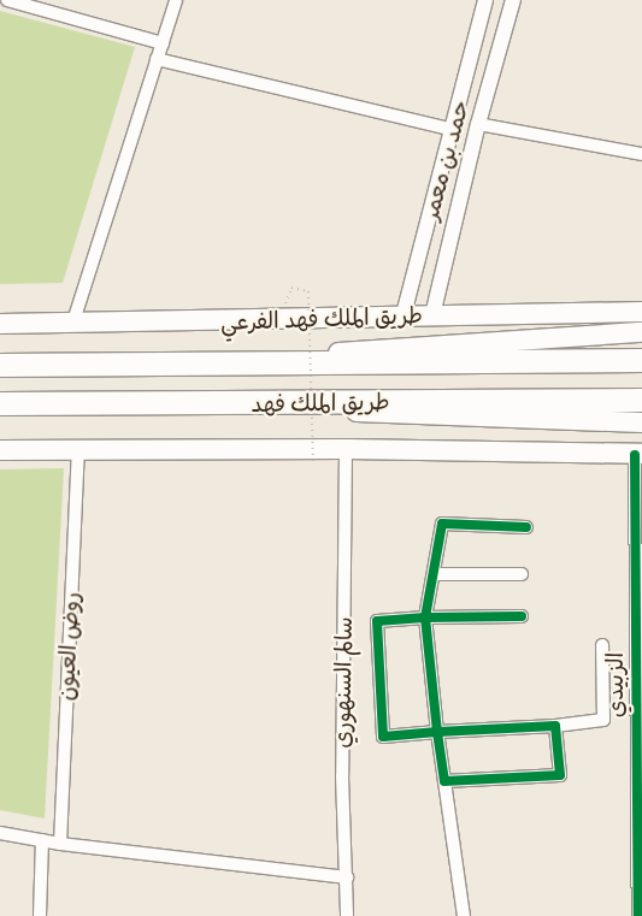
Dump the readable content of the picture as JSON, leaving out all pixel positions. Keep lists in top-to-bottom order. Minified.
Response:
{"streets":{"highway":["طريق الملك فهد"],"main road":["طريق الملك فهد الفرعي"],"street":["حمد بن معمر","روض العيون","سالم السنهوري","الزبيدي"]},"crossings":[["حمد بن معمر","طريق الملك فهد الفرعي"]]}
